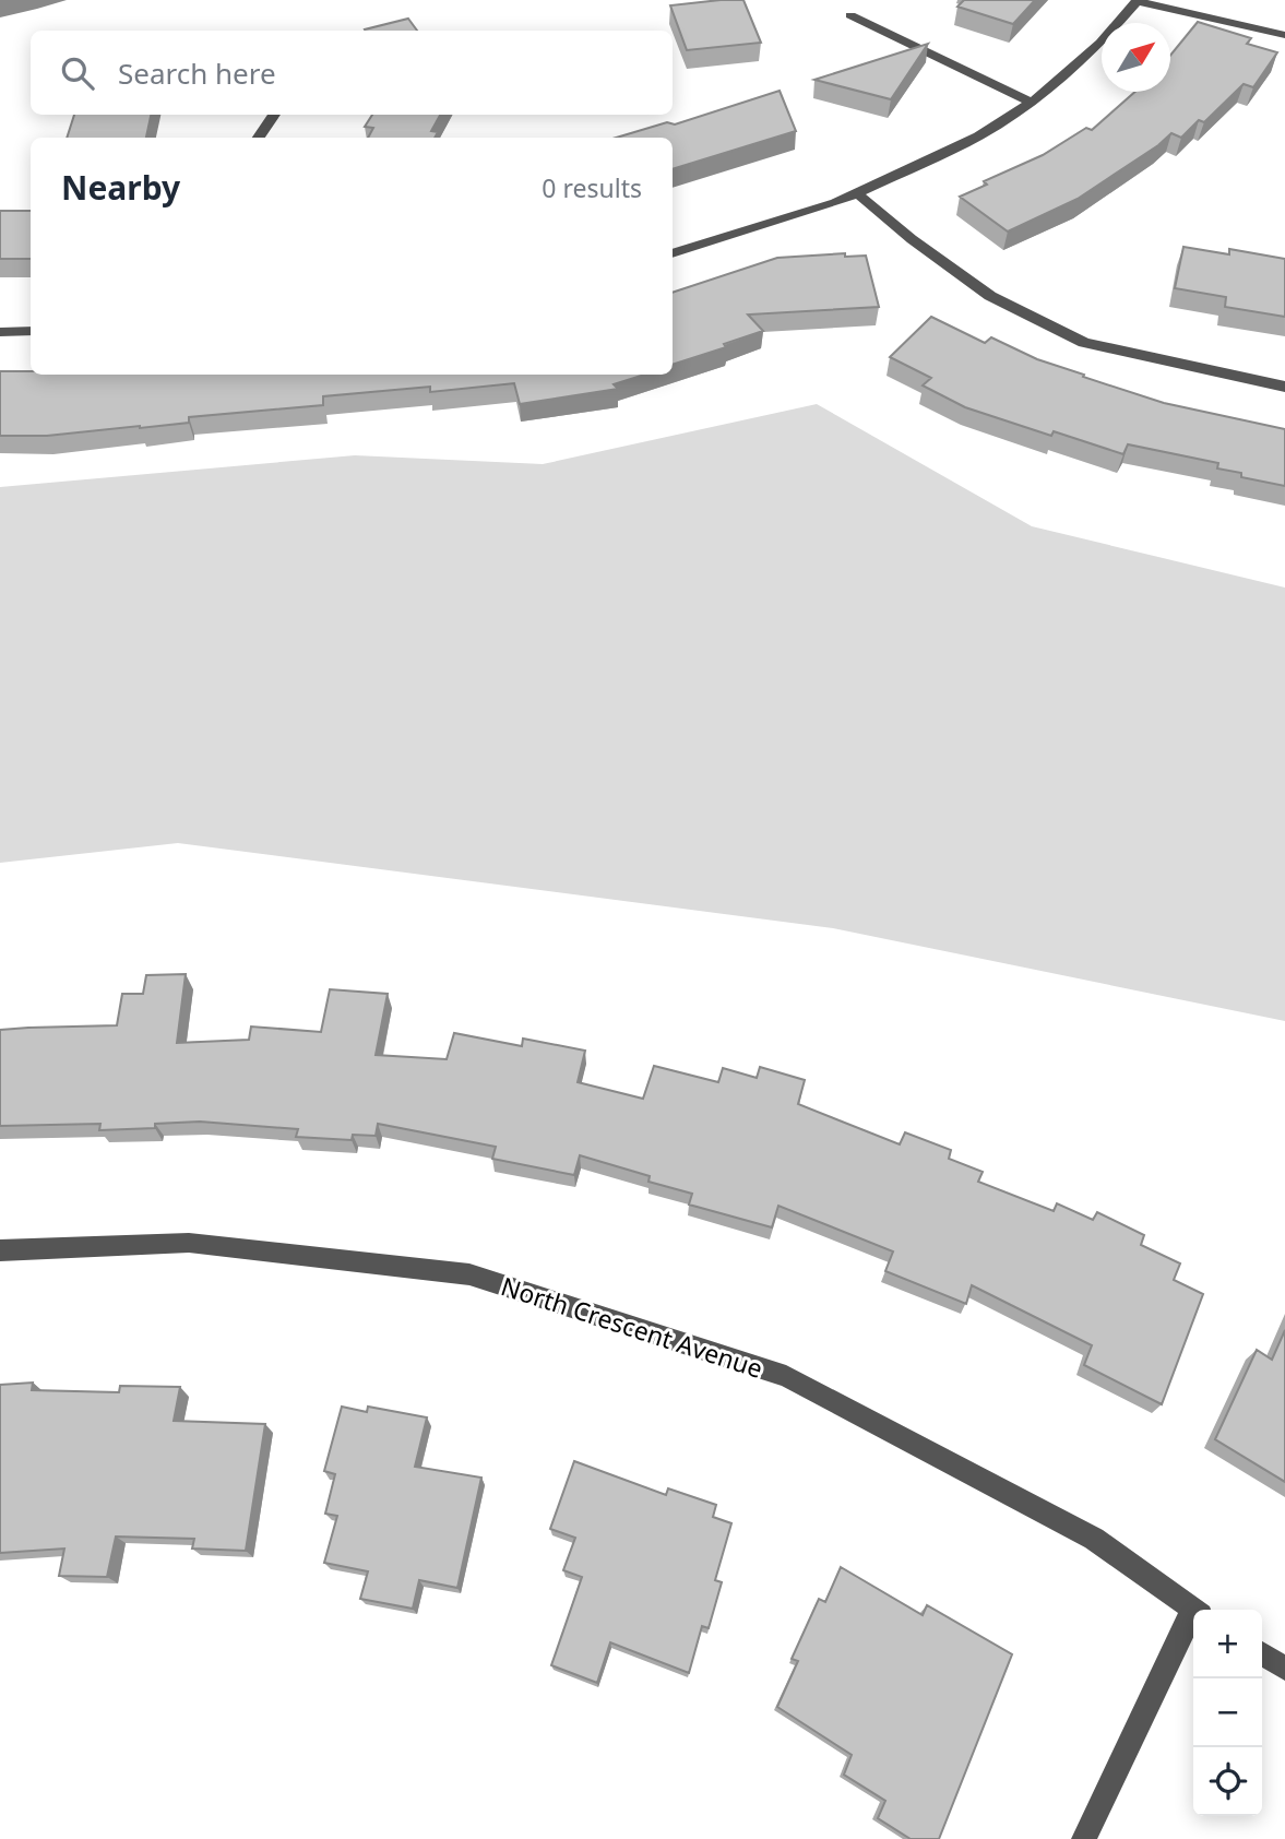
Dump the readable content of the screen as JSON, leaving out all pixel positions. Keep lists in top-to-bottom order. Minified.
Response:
{"streets":{"street":["North Crescent Avenue"]},"north":"top right","page":{"search":"Search here","heading":["Nearby","0 results"],"map_buttons":["+","−"]}}
